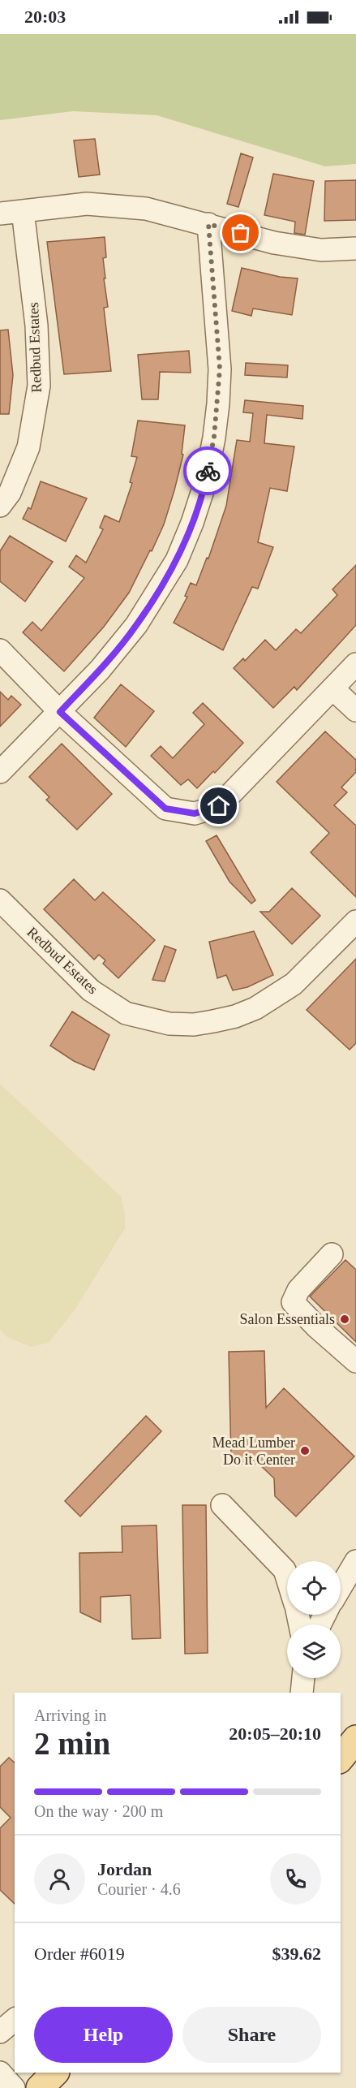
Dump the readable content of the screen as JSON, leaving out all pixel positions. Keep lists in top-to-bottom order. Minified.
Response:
{"streets":{"street":["Redbud Estates"]},"places":["Salon Essentials","Mead Lumber Do it Center"],"page":{"status":"20:03","heading":["2 min","Arriving in","20:05–20:10"],"panel":["Jordan","Courier · 4.6","Order #6019","$39.62"],"bar":"On the way · 200 m","buttons":["Help","Share"]}}
